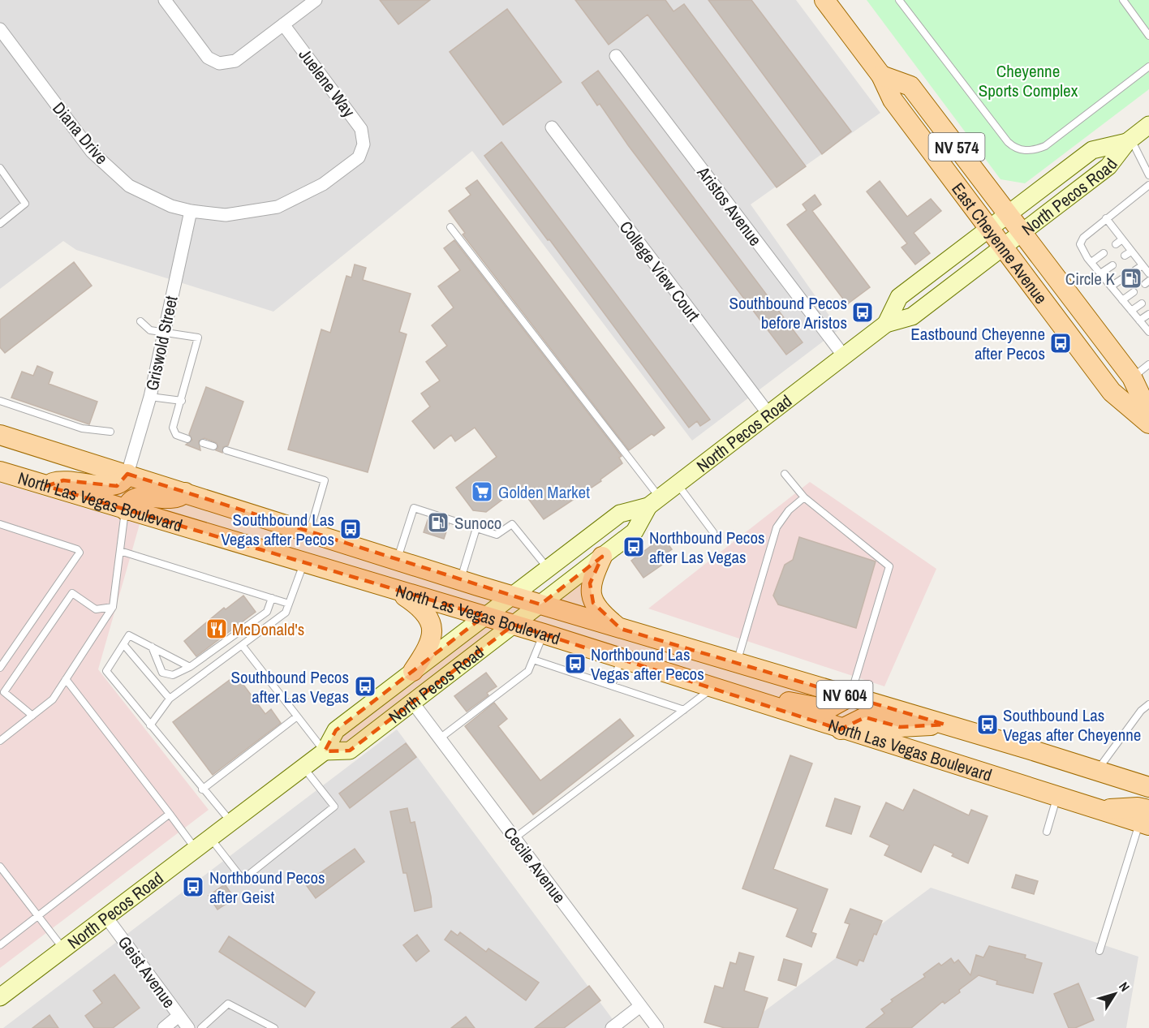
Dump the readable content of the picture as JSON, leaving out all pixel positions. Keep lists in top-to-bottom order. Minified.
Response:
{"streets":{"main road":["NV 574","North Pecos Road","East Cheyenne Avenue","North Las Vegas Boulevard","NV 604"],"street":["Juelene Way","Diana Drive","Aristos Avenue","College View Court","Griswold Street","Cecile Avenue","Geist Avenue"]},"crossings":[["Juelene Way","Diana Drive"],["Diana Drive","Griswold Street"],["North Pecos Road","Aristos Avenue"],["North Pecos Road","East Cheyenne Avenue"],["North Pecos Road","College View Court"],["North Pecos Road","North Las Vegas Boulevard"],["North Pecos Road","Cecile Avenue"],["North Pecos Road","Geist Avenue"],["Griswold Street","North Las Vegas Boulevard"]],"parks":["Cheyenne Sports Complex"],"places":{"fuel station":["Circle K","Sunoco"],"bus stop":["Southbound Pecos before Aristos","Eastbound Cheyenne after Pecos","Southbound Las Vegas after Pecos","Northbound Pecos after Las Vegas","Northbound Las Vegas after Pecos","Southbound Pecos after Las Vegas","Southbound Las Vegas after Cheyenne","Northbound Pecos after Geist"],"supermarket":["Golden Market"],"restaurant":["McDonald's"]},"north":"top right"}
